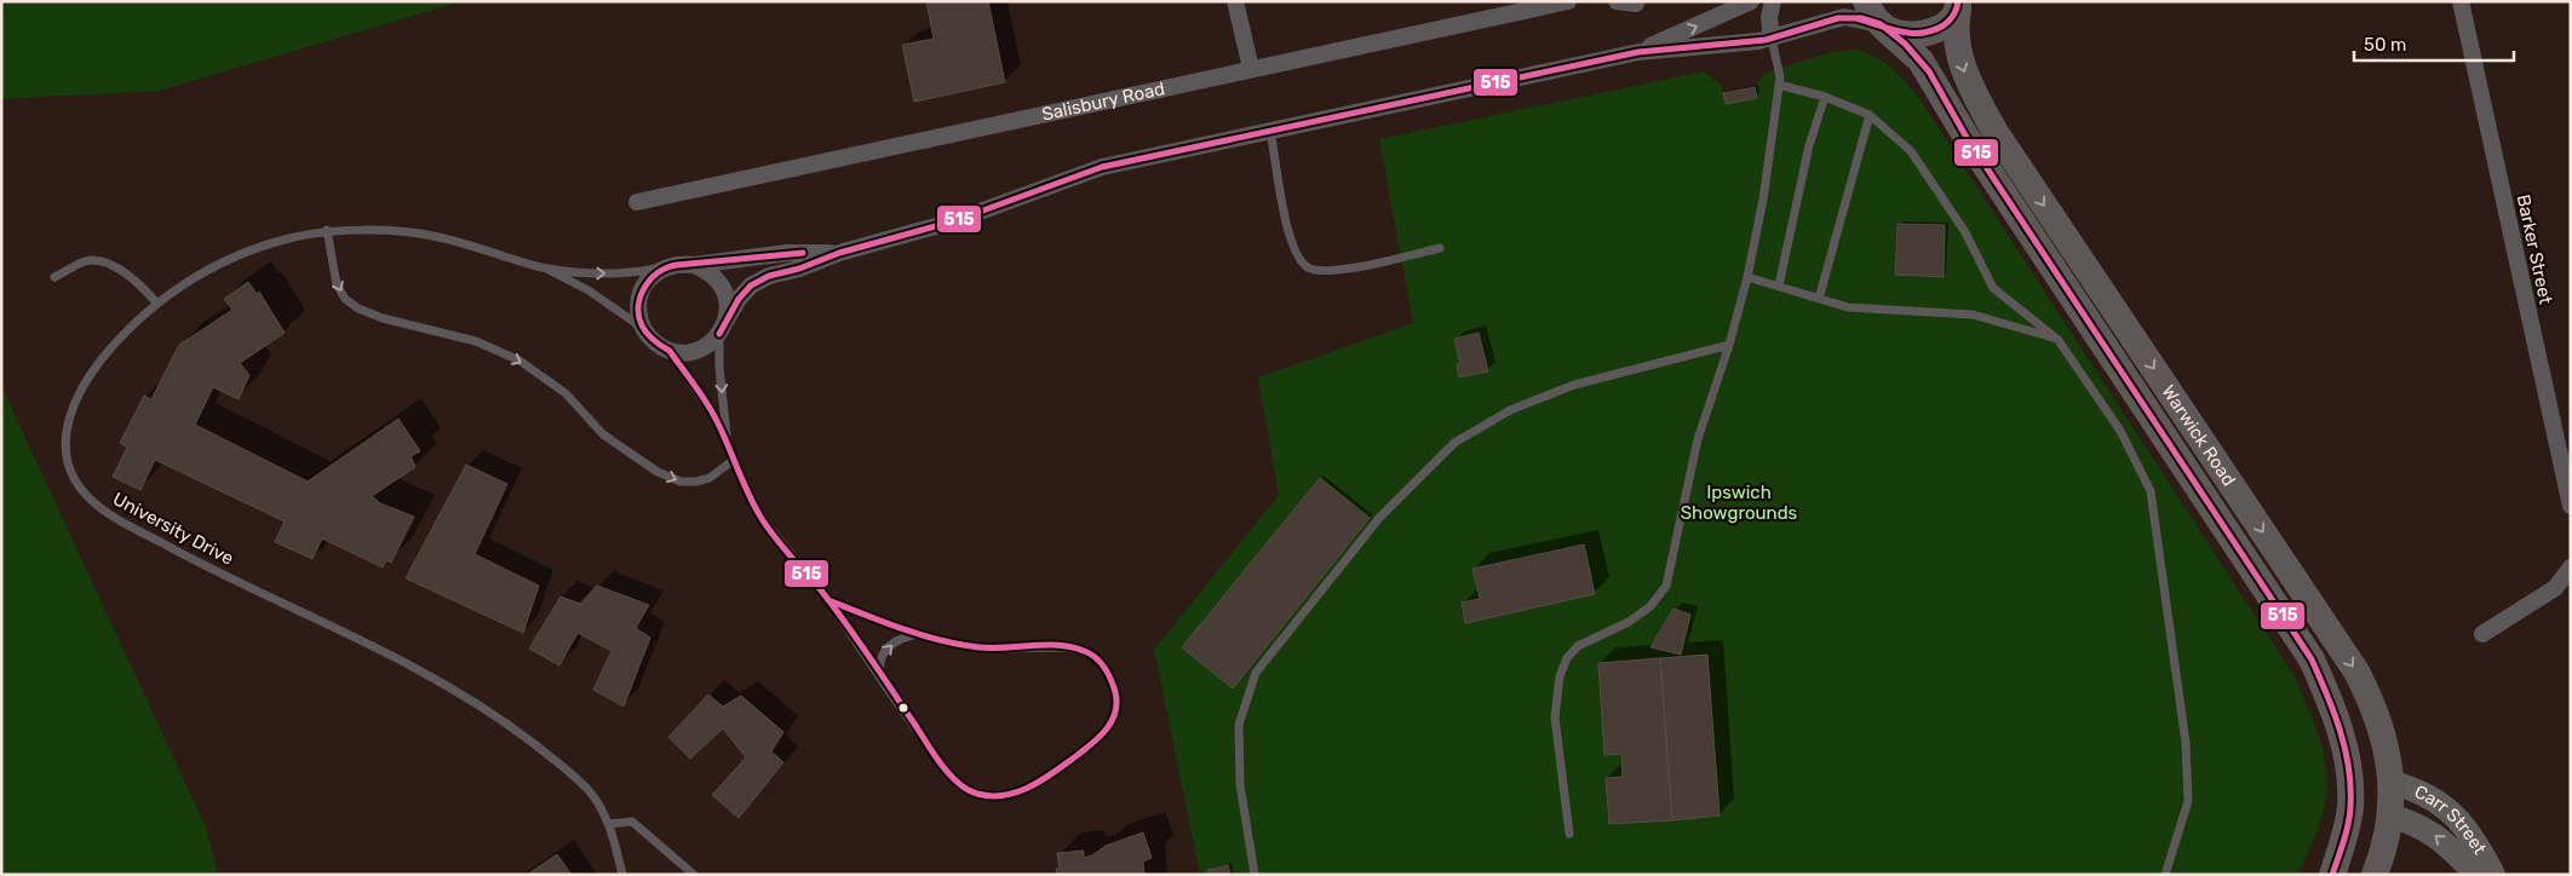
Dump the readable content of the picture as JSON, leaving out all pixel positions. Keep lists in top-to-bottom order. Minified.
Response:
{"streets":{"main road":["Warwick Road","Carr Street"],"street":["Salisbury Road","Barker Street"],"lane":["University Drive"]},"crossings":[["Warwick Road","Carr Street"]],"parks":["Ipswich Showgrounds"],"lines":["transit line 515"],"scale_bar":"50 m"}
